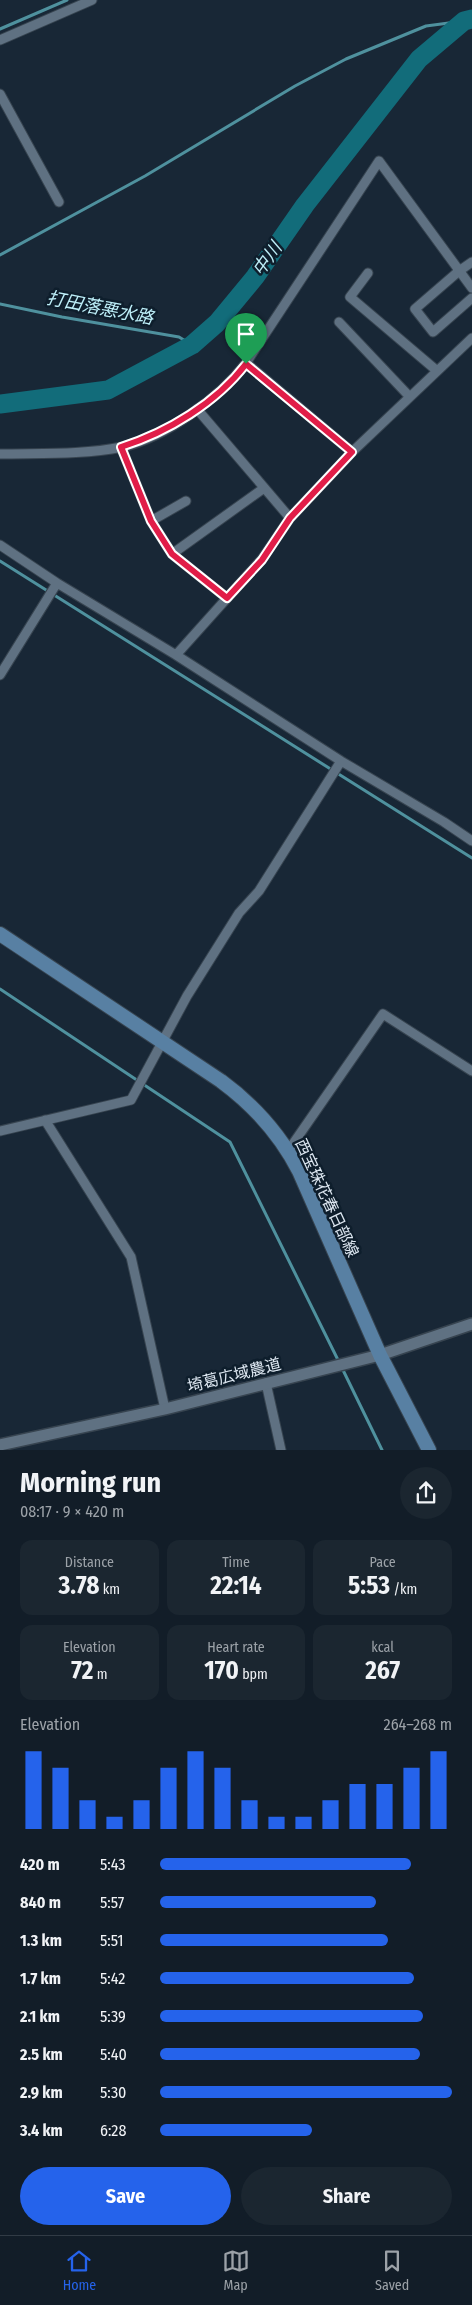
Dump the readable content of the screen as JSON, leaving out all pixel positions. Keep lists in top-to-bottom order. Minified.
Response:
{"streets":{"main road":["西宝珠花春日部線"],"street":["埼葛広域農道"]},"crossings":[["西宝珠花春日部線","埼葛広域農道"]],"water":["中川","打田落悪水路"],"page":{"heading":["Morning run","08:17 · 9 × 420 m"],"stats":[["Distance","3.78 km"],["Time","22:14"],["Pace","5:53 /km"],["Elevation","72 m"],["Heart rate","170 bpm"],["kcal","267"]],"chart":["Elevation","264–268 m"],"list":[{"name":"420 m","note":"5:43"},{"name":"840 m","note":"5:57"},{"name":"1.3 km","note":"5:51"},{"name":"1.7 km","note":"5:42"},{"name":"2.1 km","note":"5:39"},{"name":"2.5 km","note":"5:40"},{"name":"2.9 km","note":"5:30"},{"name":"3.4 km","note":"6:28"}],"buttons":["Save","Share"],"tabs":["Home","Map","Saved"]}}
